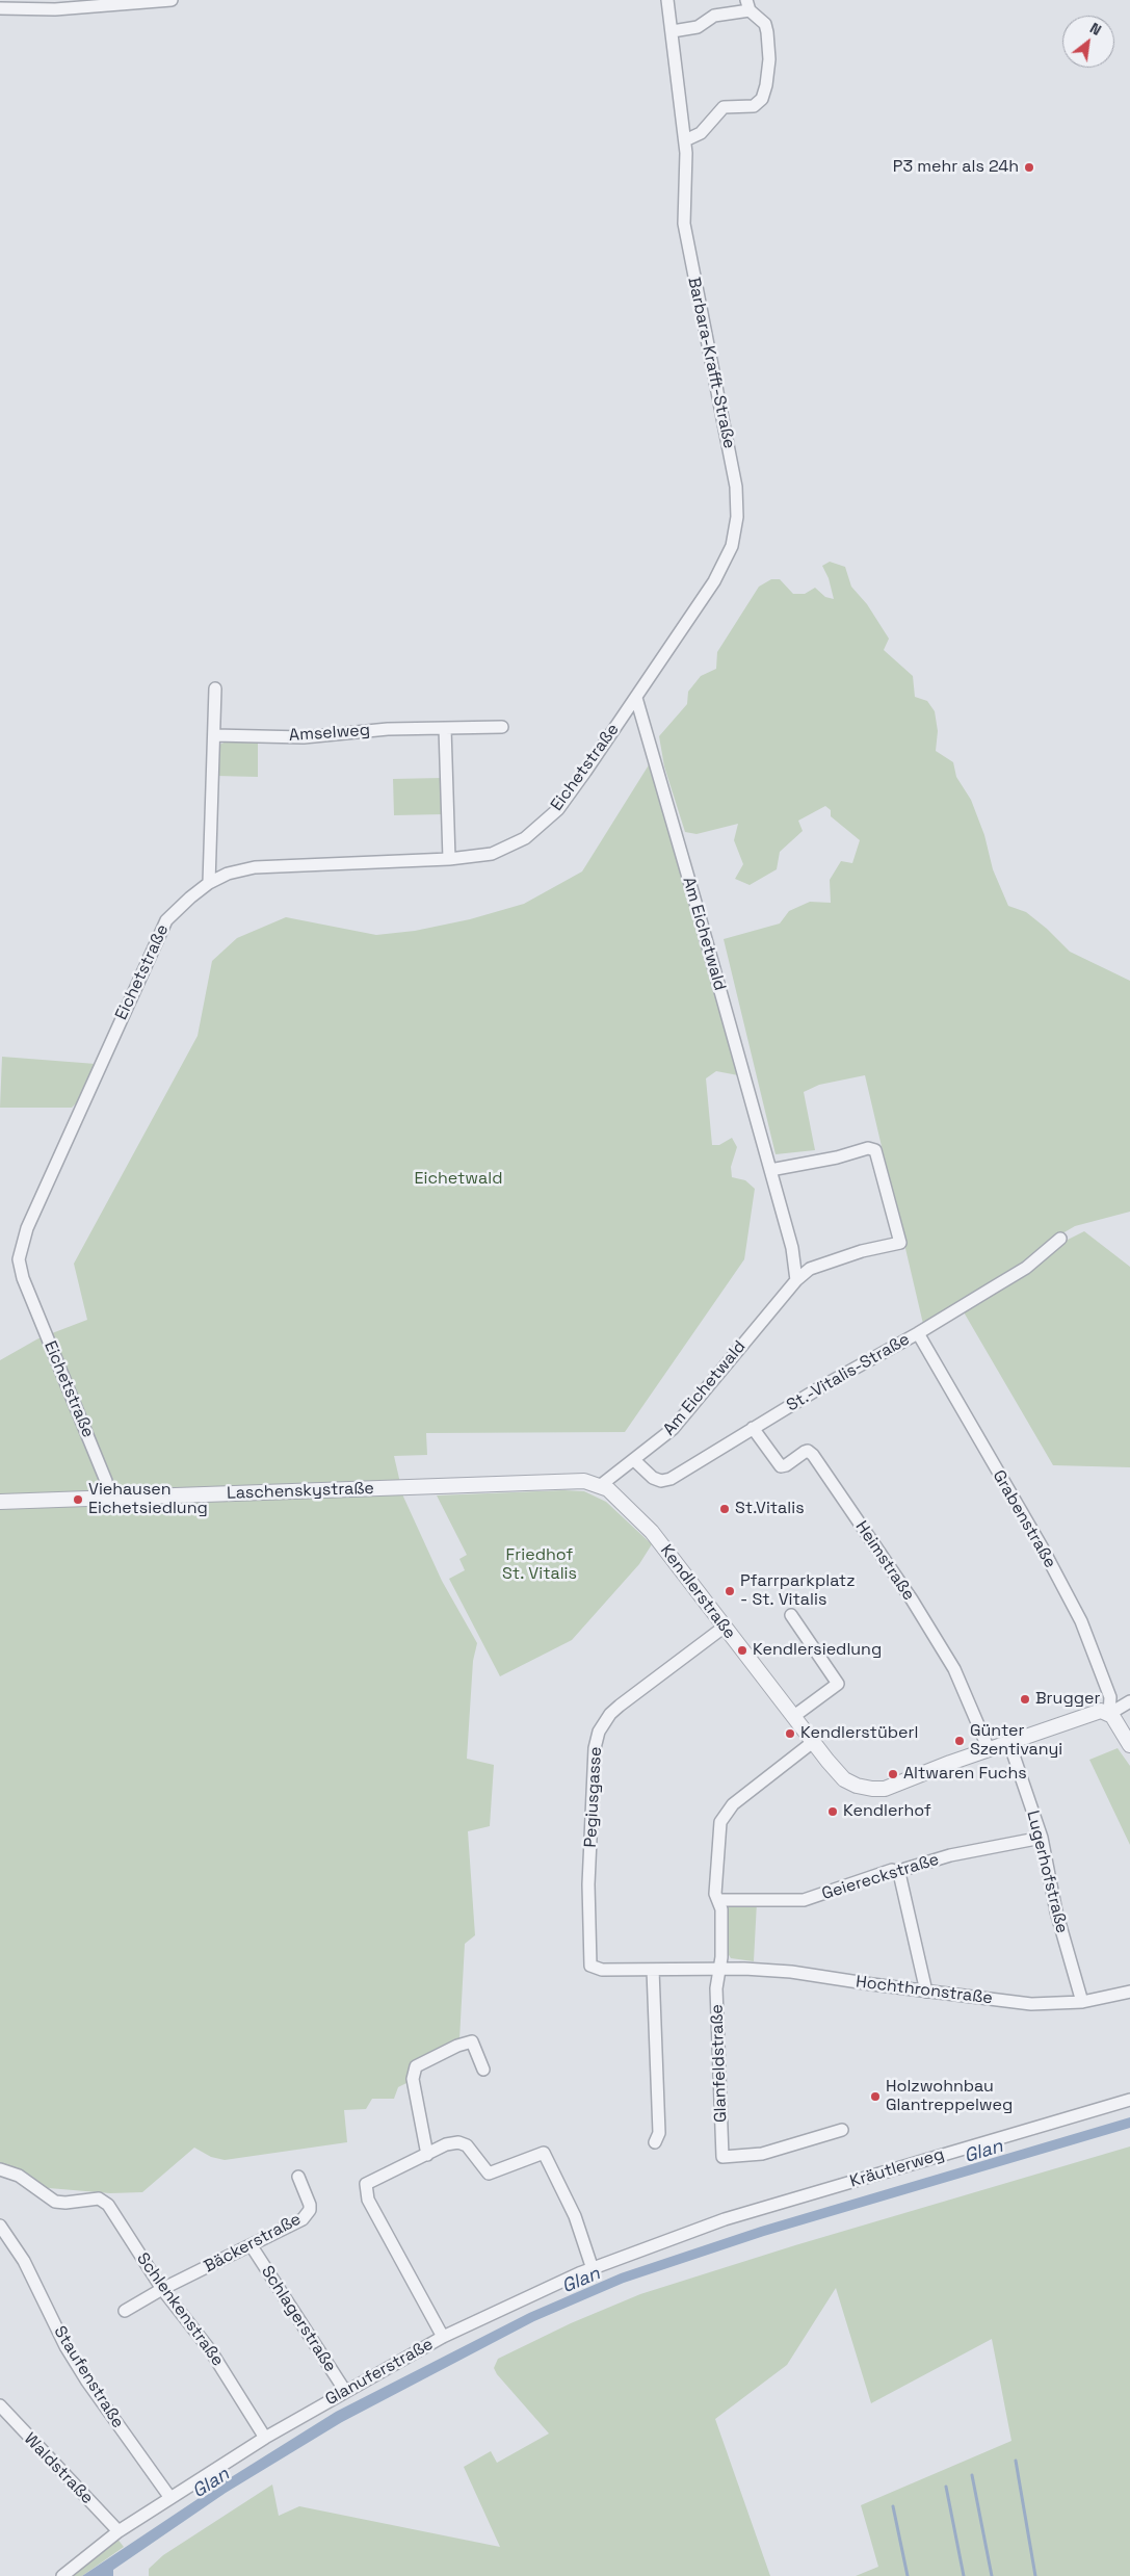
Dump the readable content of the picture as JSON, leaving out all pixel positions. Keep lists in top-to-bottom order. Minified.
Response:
{"streets":{"street":["Barbara-Krafft-Straße","Amselweg","Eichetstraße","Am Eichetwald","St.-Vitalis-Straße","Laschenskystraße","Grabenstraße","Heimstraße","Kendlerstraße","Pegiusgasse","Lugerhofstraße","Geiereckstraße","Hochthronstraße","Glanfeldstraße","Kräutlerweg","Bäckerstraße","Schlenkenstraße","Schlagerstraße","Glanuferstraße","Staufenstraße","Waldstraße"]},"crossings":[["Barbara-Krafft-Straße","Eichetstraße"],["Eichetstraße","Am Eichetwald"],["Eichetstraße","Laschenskystraße"],["Am Eichetwald","St.-Vitalis-Straße"],["Am Eichetwald","Laschenskystraße"],["Am Eichetwald","Kendlerstraße"],["St.-Vitalis-Straße","Grabenstraße"],["St.-Vitalis-Straße","Heimstraße"],["Laschenskystraße","Kendlerstraße"],["Grabenstraße","Kendlerstraße"],["Heimstraße","Kendlerstraße"],["Kendlerstraße","Pegiusgasse"],["Kendlerstraße","Lugerhofstraße"],["Kendlerstraße","Glanfeldstraße"],["Lugerhofstraße","Geiereckstraße"],["Lugerhofstraße","Hochthronstraße"],["Geiereckstraße","Glanfeldstraße"],["Hochthronstraße","Glanfeldstraße"],["Kräutlerweg","Glanuferstraße"],["Bäckerstraße","Schlenkenstraße"],["Bäckerstraße","Schlagerstraße"],["Schlenkenstraße","Glanuferstraße"],["Schlagerstraße","Glanuferstraße"],["Glanuferstraße","Staufenstraße"],["Glanuferstraße","Waldstraße"]],"water":["Glan"],"parks":["Eichetwald","Friedhof St. Vitalis"],"places":["P3 mehr als 24h","Viehausen Eichetsiedlung","St.Vitalis","Pfarrparkplatz - St. Vitalis","Kendlersiedlung","Brugger","Kendlerstüberl","Günter Szentivanyi","Altwaren Fuchs","Kendlerhof","Holzwohnbau Glantreppelweg"],"north":"top right"}
